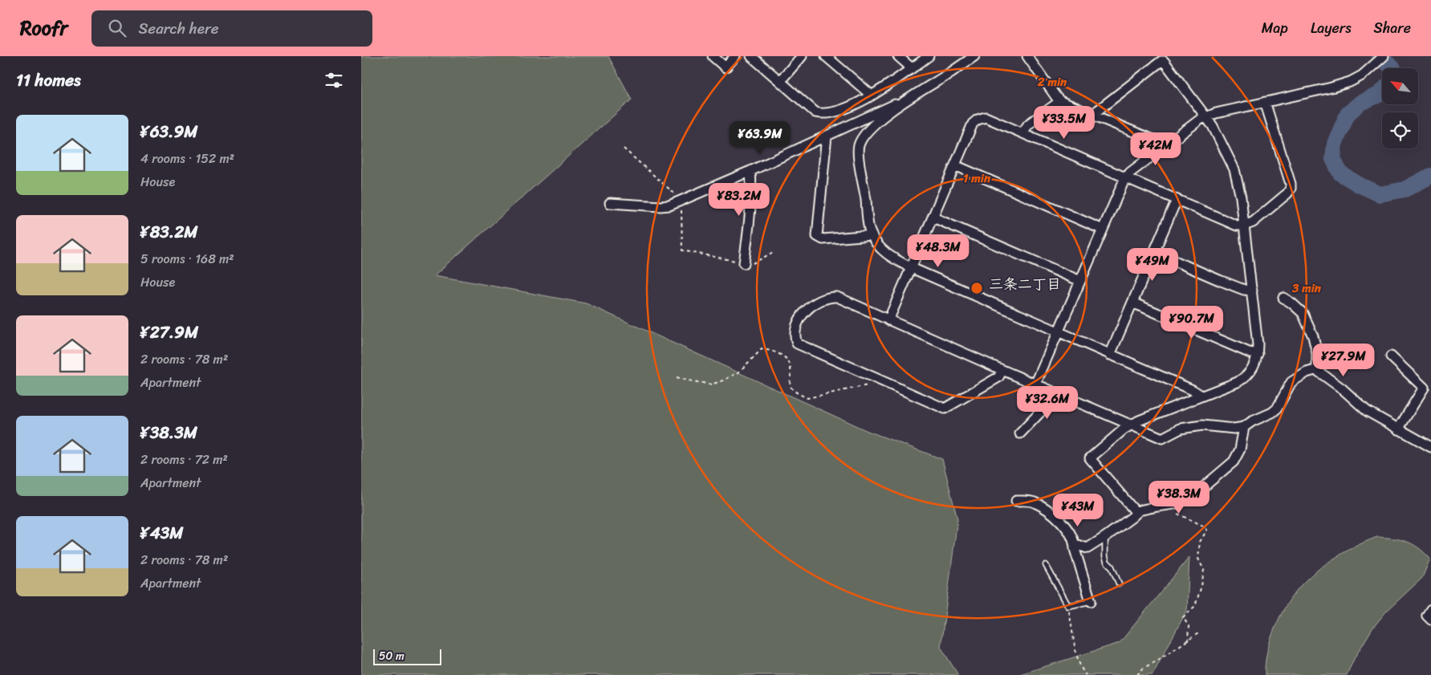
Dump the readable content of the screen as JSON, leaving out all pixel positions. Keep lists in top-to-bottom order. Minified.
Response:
{"districts":["三条二丁目"],"scale_bar":"50 m","north":"top left","page":{"header":"Roofr","search":"Search here","nav":["Map","Layers","Share"],"heading":"11 homes","list":[{"name":"¥63.9M","note":"4 rooms · 152 m² · House"},{"name":"¥83.2M","note":"5 rooms · 168 m² · House"},{"name":"¥27.9M","note":"2 rooms · 78 m² · Apartment"},{"name":"¥38.3M","note":"2 rooms · 72 m² · Apartment"},{"name":"¥43M","note":"2 rooms · 78 m² · Apartment"}],"price":["¥33.5M","¥63.9M","¥42M","¥83.2M","¥48.3M","¥49M","¥90.7M","¥27.9M","¥32.6M","¥38.3M","¥43M"],"scale":"50 m"},"rings":["2 min","1 min","3 min"]}
